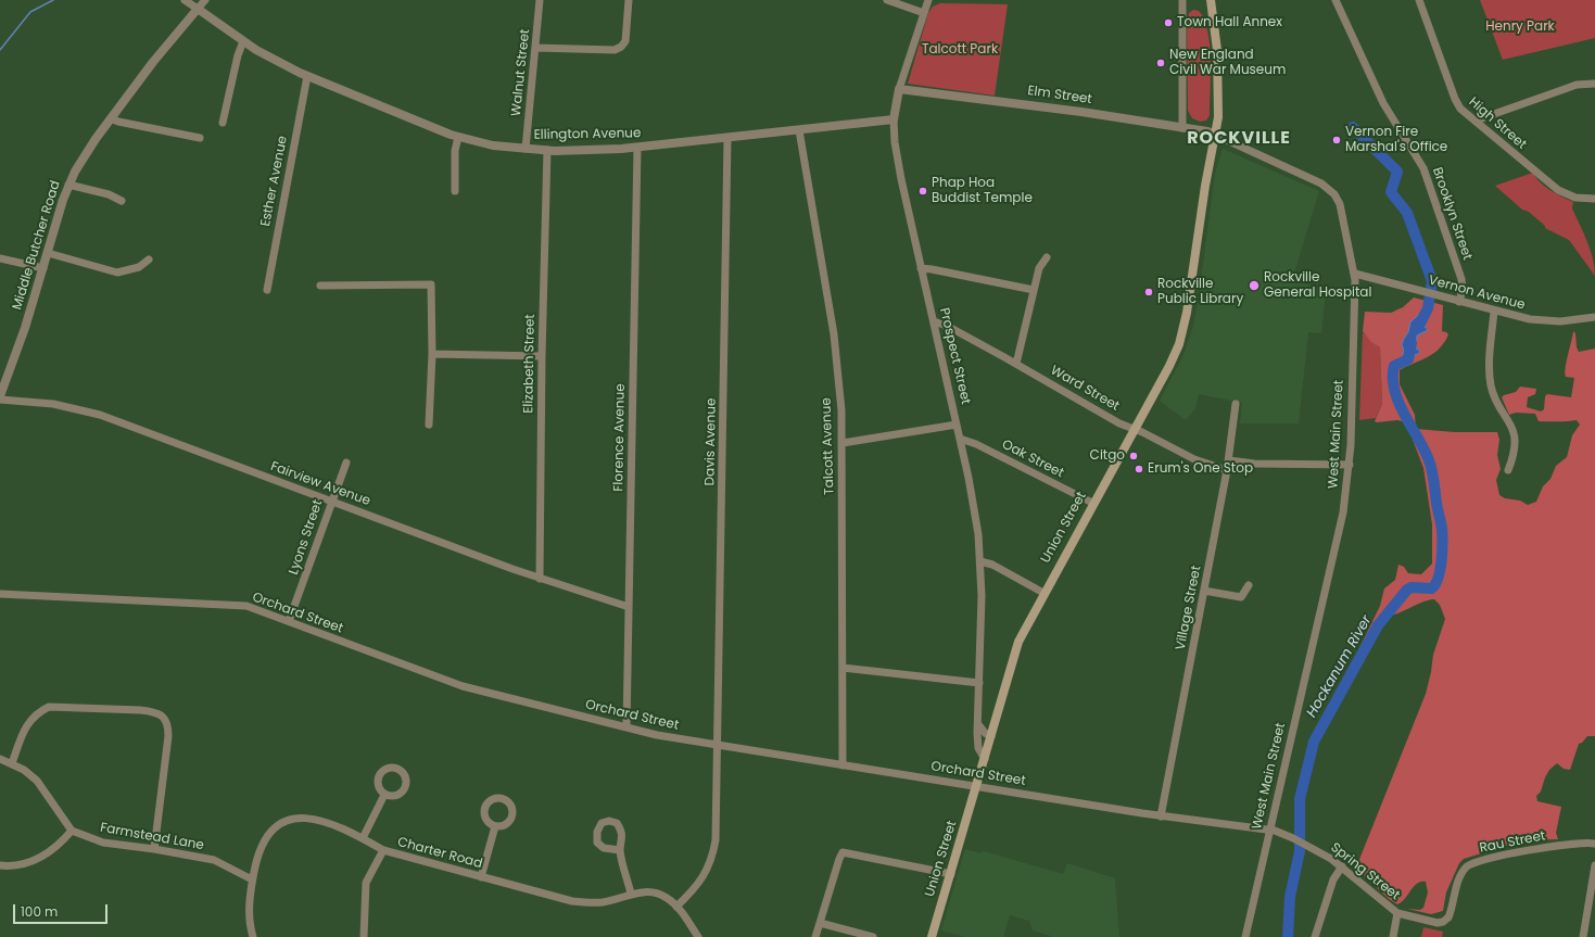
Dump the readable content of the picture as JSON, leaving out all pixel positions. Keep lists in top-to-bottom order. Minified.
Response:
{"streets":{"main road":["Union Street"],"street":["Walnut Street","Elm Street","High Street","Ellington Avenue","Esther Avenue","Brooklyn Street","Middle Butcher Road","Vernon Avenue","Prospect Street","Elizabeth Street","Ward Street","West Main Street","Florence Avenue","Davis Avenue","Talcott Avenue","Oak Street","Fairview Avenue","Lyons Street","Village Street","Orchard Street","Farmstead Lane","Rau Street","Charter Road","Spring Street"]},"crossings":[["Walnut Street","Ellington Avenue"],["Elm Street","Prospect Street"],["Elm Street","West Main Street"],["Elm Street","Union Street"],["Ellington Avenue","Esther Avenue"],["Ellington Avenue","Middle Butcher Road"],["Ellington Avenue","Prospect Street"],["Ellington Avenue","Elizabeth Street"],["Ellington Avenue","Florence Avenue"],["Ellington Avenue","Davis Avenue"],["Ellington Avenue","Talcott Avenue"],["Brooklyn Street","Vernon Avenue"],["Middle Butcher Road","Fairview Avenue"],["Vernon Avenue","West Main Street"],["Prospect Street","Ward Street"],["Prospect Street","Oak Street"],["Prospect Street","Union Street"],["Elizabeth Street","Fairview Avenue"],["Ward Street","Union Street"],["Ward Street","Village Street"],["West Main Street","Union Street"],["West Main Street","Orchard Street"],["West Main Street","Spring Street"],["Florence Avenue","Fairview Avenue"],["Florence Avenue","Orchard Street"],["Davis Avenue","Orchard Street"],["Davis Avenue","Charter Road"],["Talcott Avenue","Orchard Street"],["Oak Street","Union Street"],["Fairview Avenue","Lyons Street"],["Union Street","Orchard Street"],["Lyons Street","Orchard Street"],["Village Street","Orchard Street"],["Orchard Street","Spring Street"],["Farmstead Lane","Charter Road"],["Rau Street","Spring Street"]],"districts":["ROCKVILLE"],"water":["Hockanum River"],"parks":["Henry Park","Talcott Park"],"places":["Town Hall Annex","New England Civil War Museum","Vernon Fire Marshal's Office","Phap Hoa Buddist Temple","Rockville General Hospital","Rockville Public Library","Citgo","Erum's One Stop"],"scale_bar":"100 m"}
